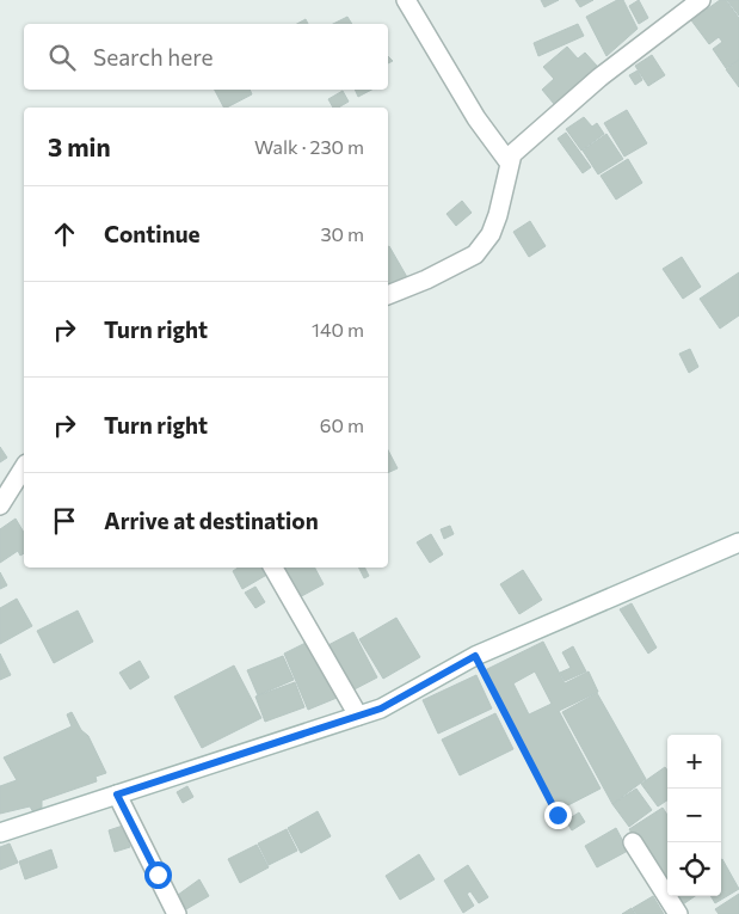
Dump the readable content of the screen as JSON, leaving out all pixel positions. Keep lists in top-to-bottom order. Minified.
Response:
{"page":{"search":"Search here","heading":["3 min","Walk · 230 m"],"list":[["Continue","30 m"],["Turn right","140 m"],["Turn right","60 m"],"Arrive at destination"],"map_buttons":["+","−"]}}
